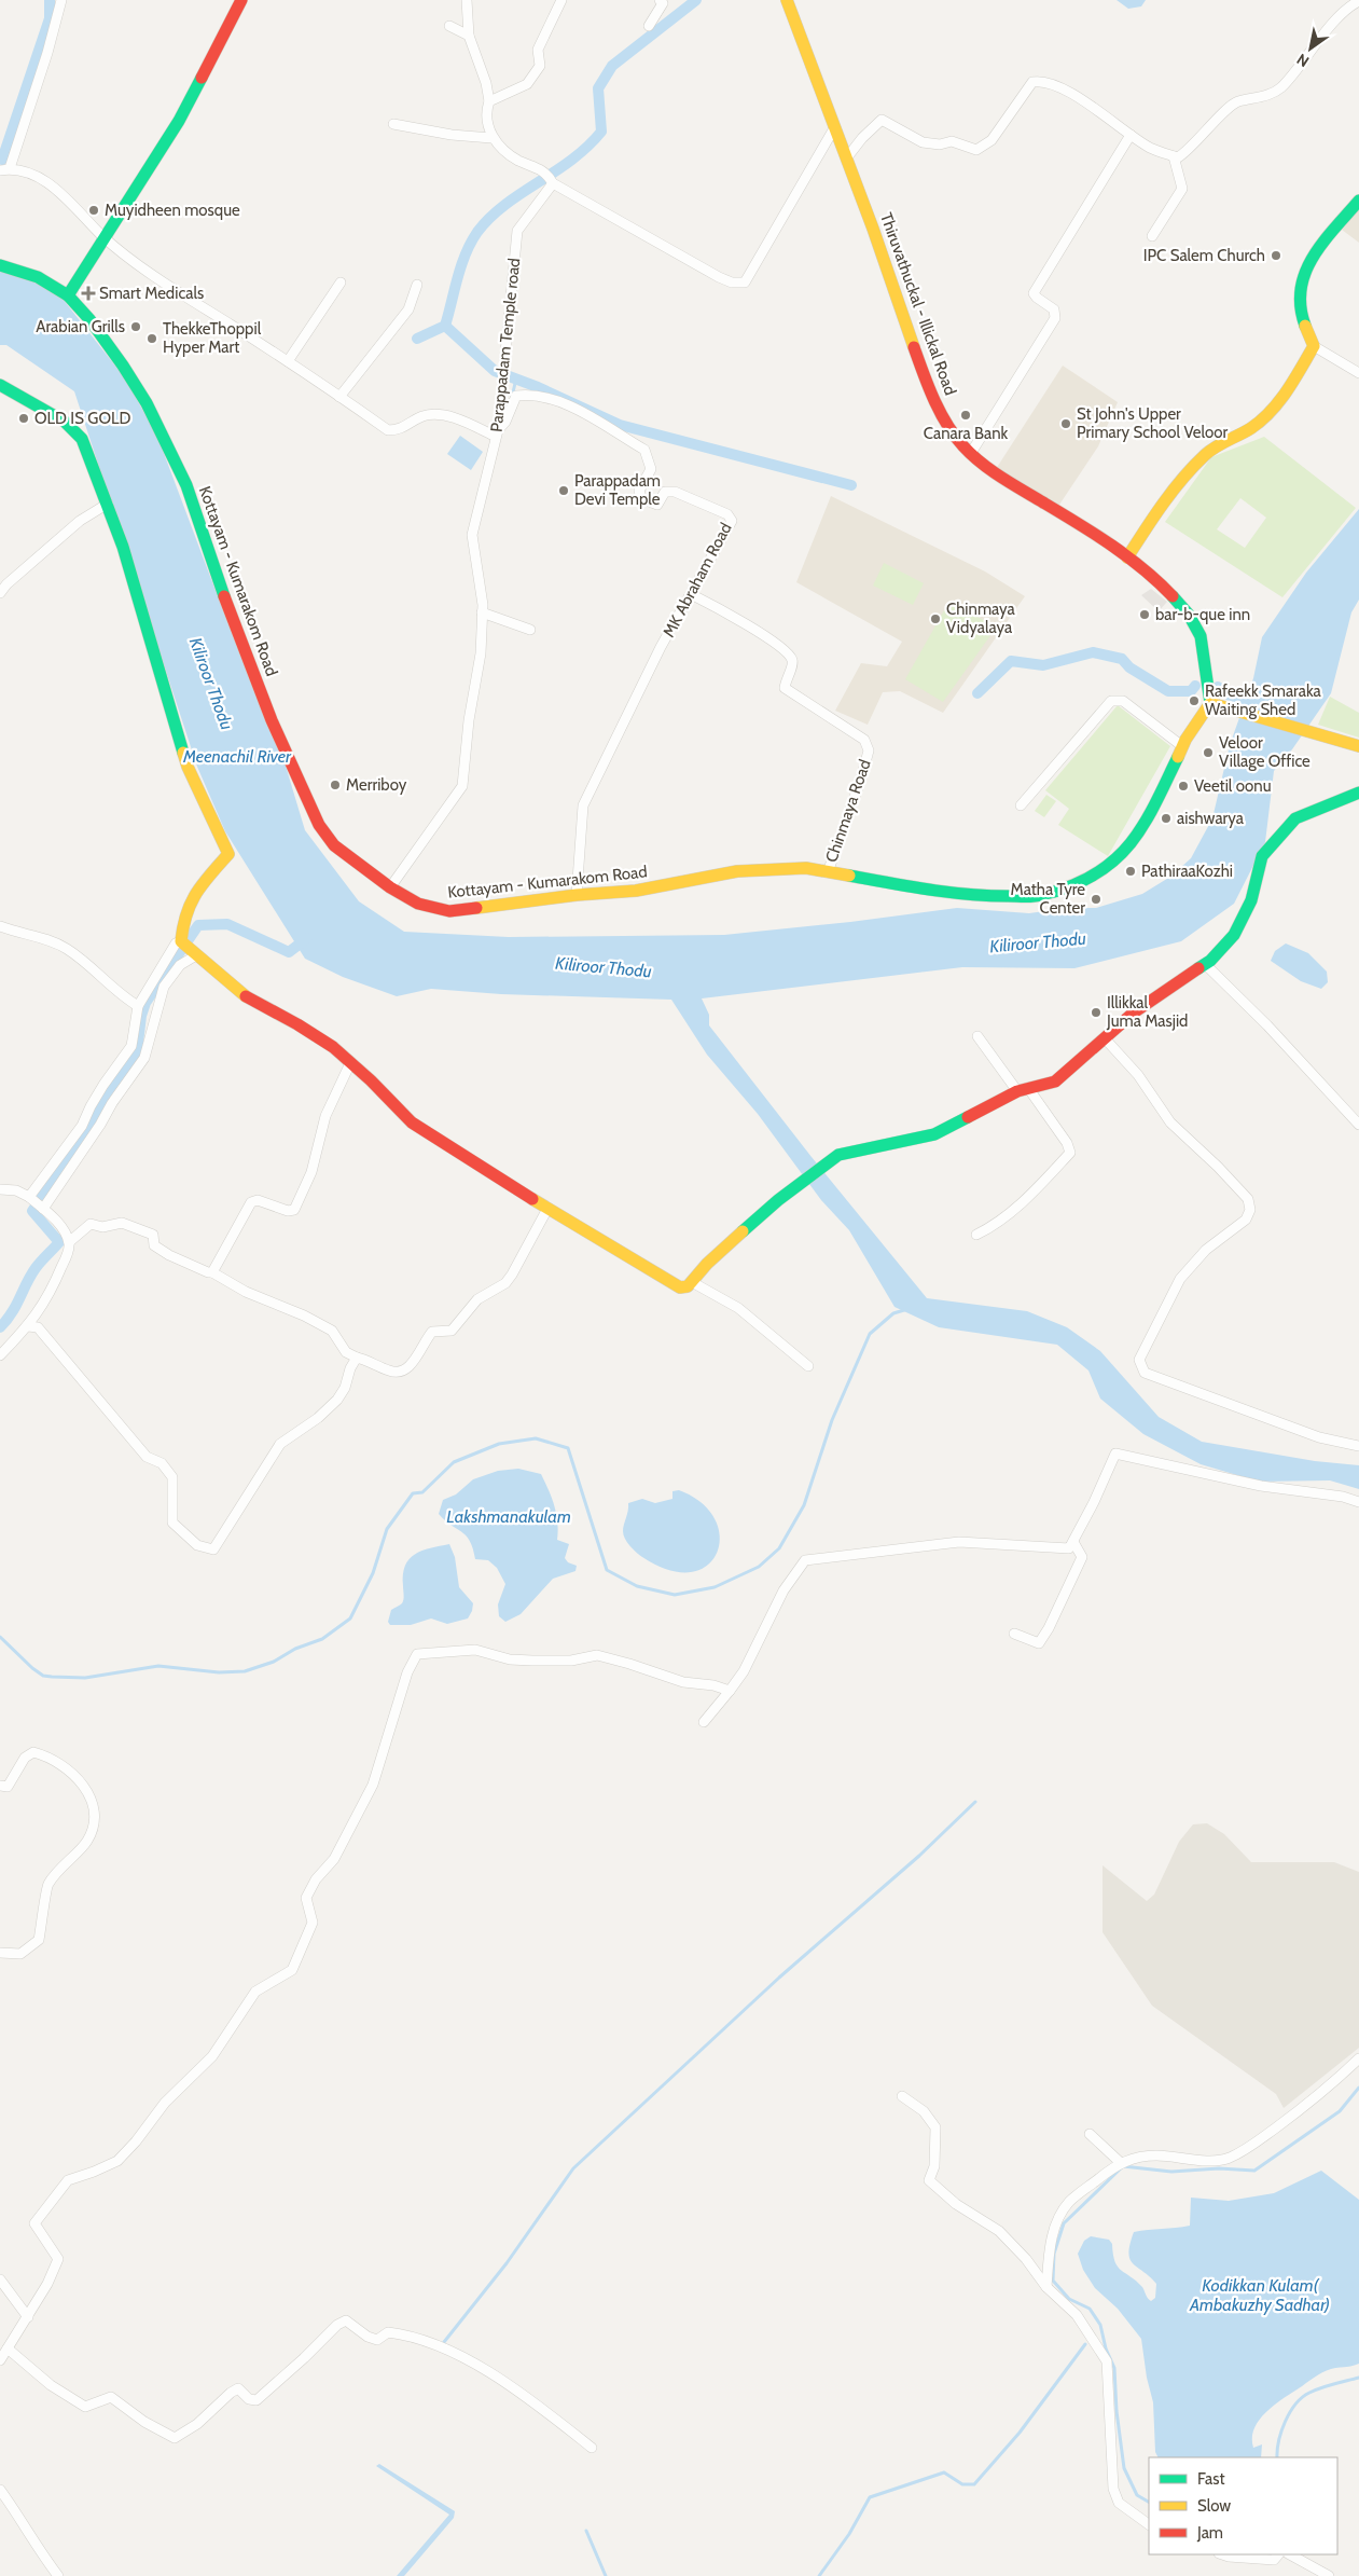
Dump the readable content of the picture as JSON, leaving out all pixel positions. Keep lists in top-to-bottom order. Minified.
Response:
{"streets":{"street":["Thiruvathuckal - Illickal Road","Parappadam Temple road","MK Abraham Road","Kottayam - Kumarakom Road","Chinmaya Road"]},"crossings":[["Thiruvathuckal - Illickal Road","Kottayam - Kumarakom Road"],["Parappadam Temple road","MK Abraham Road"],["Parappadam Temple road","Kottayam - Kumarakom Road"],["MK Abraham Road","Kottayam - Kumarakom Road"],["MK Abraham Road","Chinmaya Road"],["Kottayam - Kumarakom Road","Chinmaya Road"]],"water":["Kiliroor Thodu","Meenachil River","Lakshmanakulam","Kodikkan Kulam( Ambakuzhy Sadhar)"],"places":{"other":["Muyidheen mosque","IPC Salem Church","Arabian Grills","ThekkeThoppil Hyper Mart","Canara Bank","OLD IS GOLD","St John's Upper Primary School Veloor","Parappadam Devi Temple","bar-b-que inn","Chinmaya Vidyalaya","Rafeekk Smaraka Waiting Shed","Veloor Village Office","Merriboy","Veetil oonu","aishwarya","PathiraaKozhi","Matha Tyre Center","Illikkal Juma Masjid"],"health":["Smart Medicals"]},"legend":["Fast","Slow","Jam"],"north":"bottom left"}
